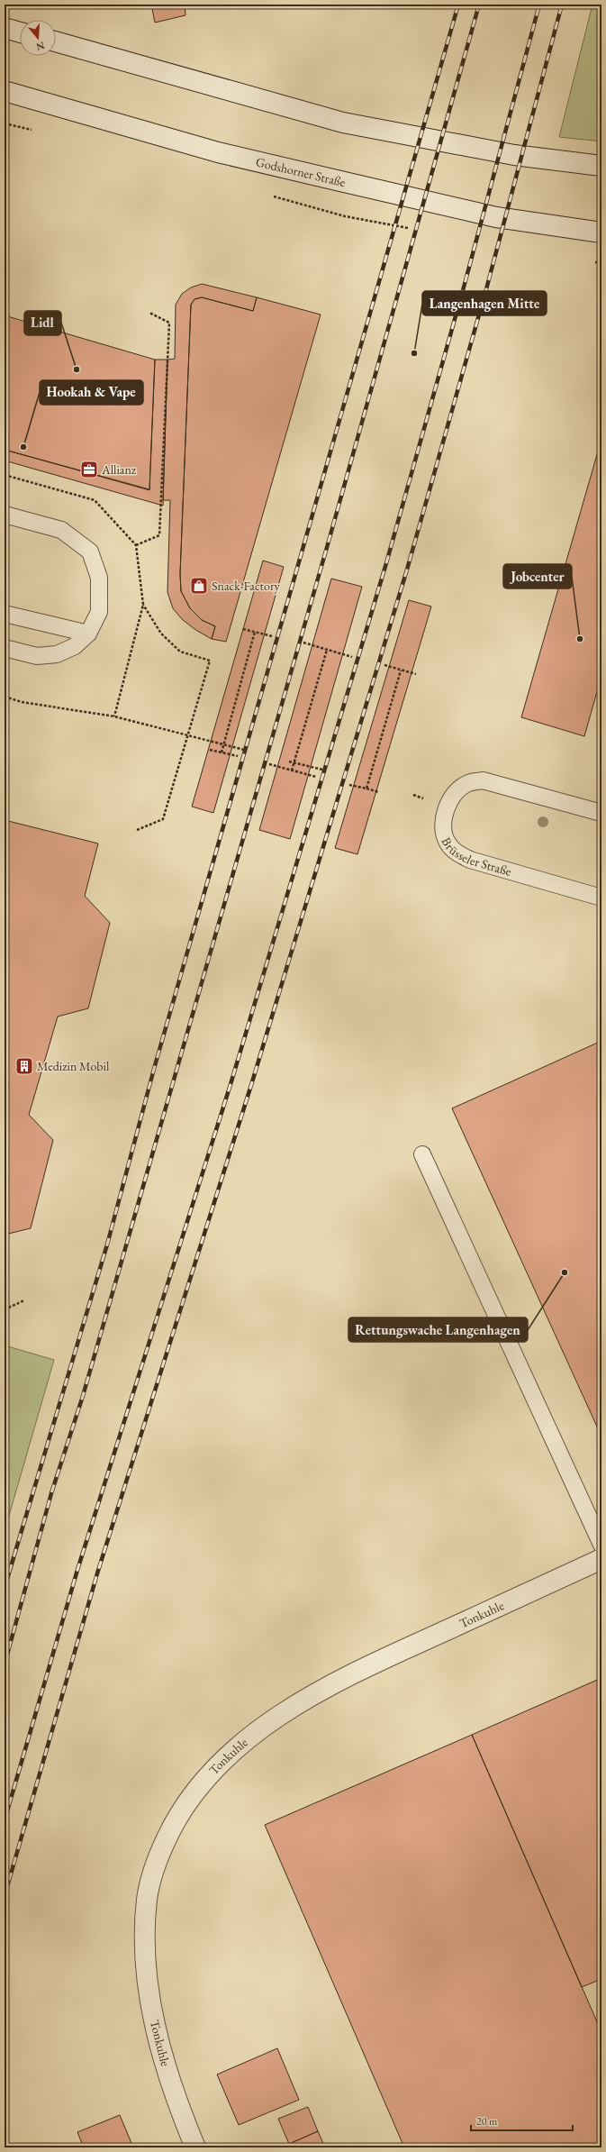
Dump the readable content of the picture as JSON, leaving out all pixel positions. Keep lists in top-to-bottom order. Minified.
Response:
{"streets":{"main road":["Godshorner Straße","Tonkuhle"],"lane":["Brüsseler Straße"]},"places":{"other":["Langenhagen Mitte","Lidl","Hookah & Vape","Jobcenter","Rettungswache Langenhagen"],"office":["Allianz"],"shop":["Snack-Factory"],"building":["Medizin Mobil"]},"scale_bar":"20 m","north":"bottom"}
